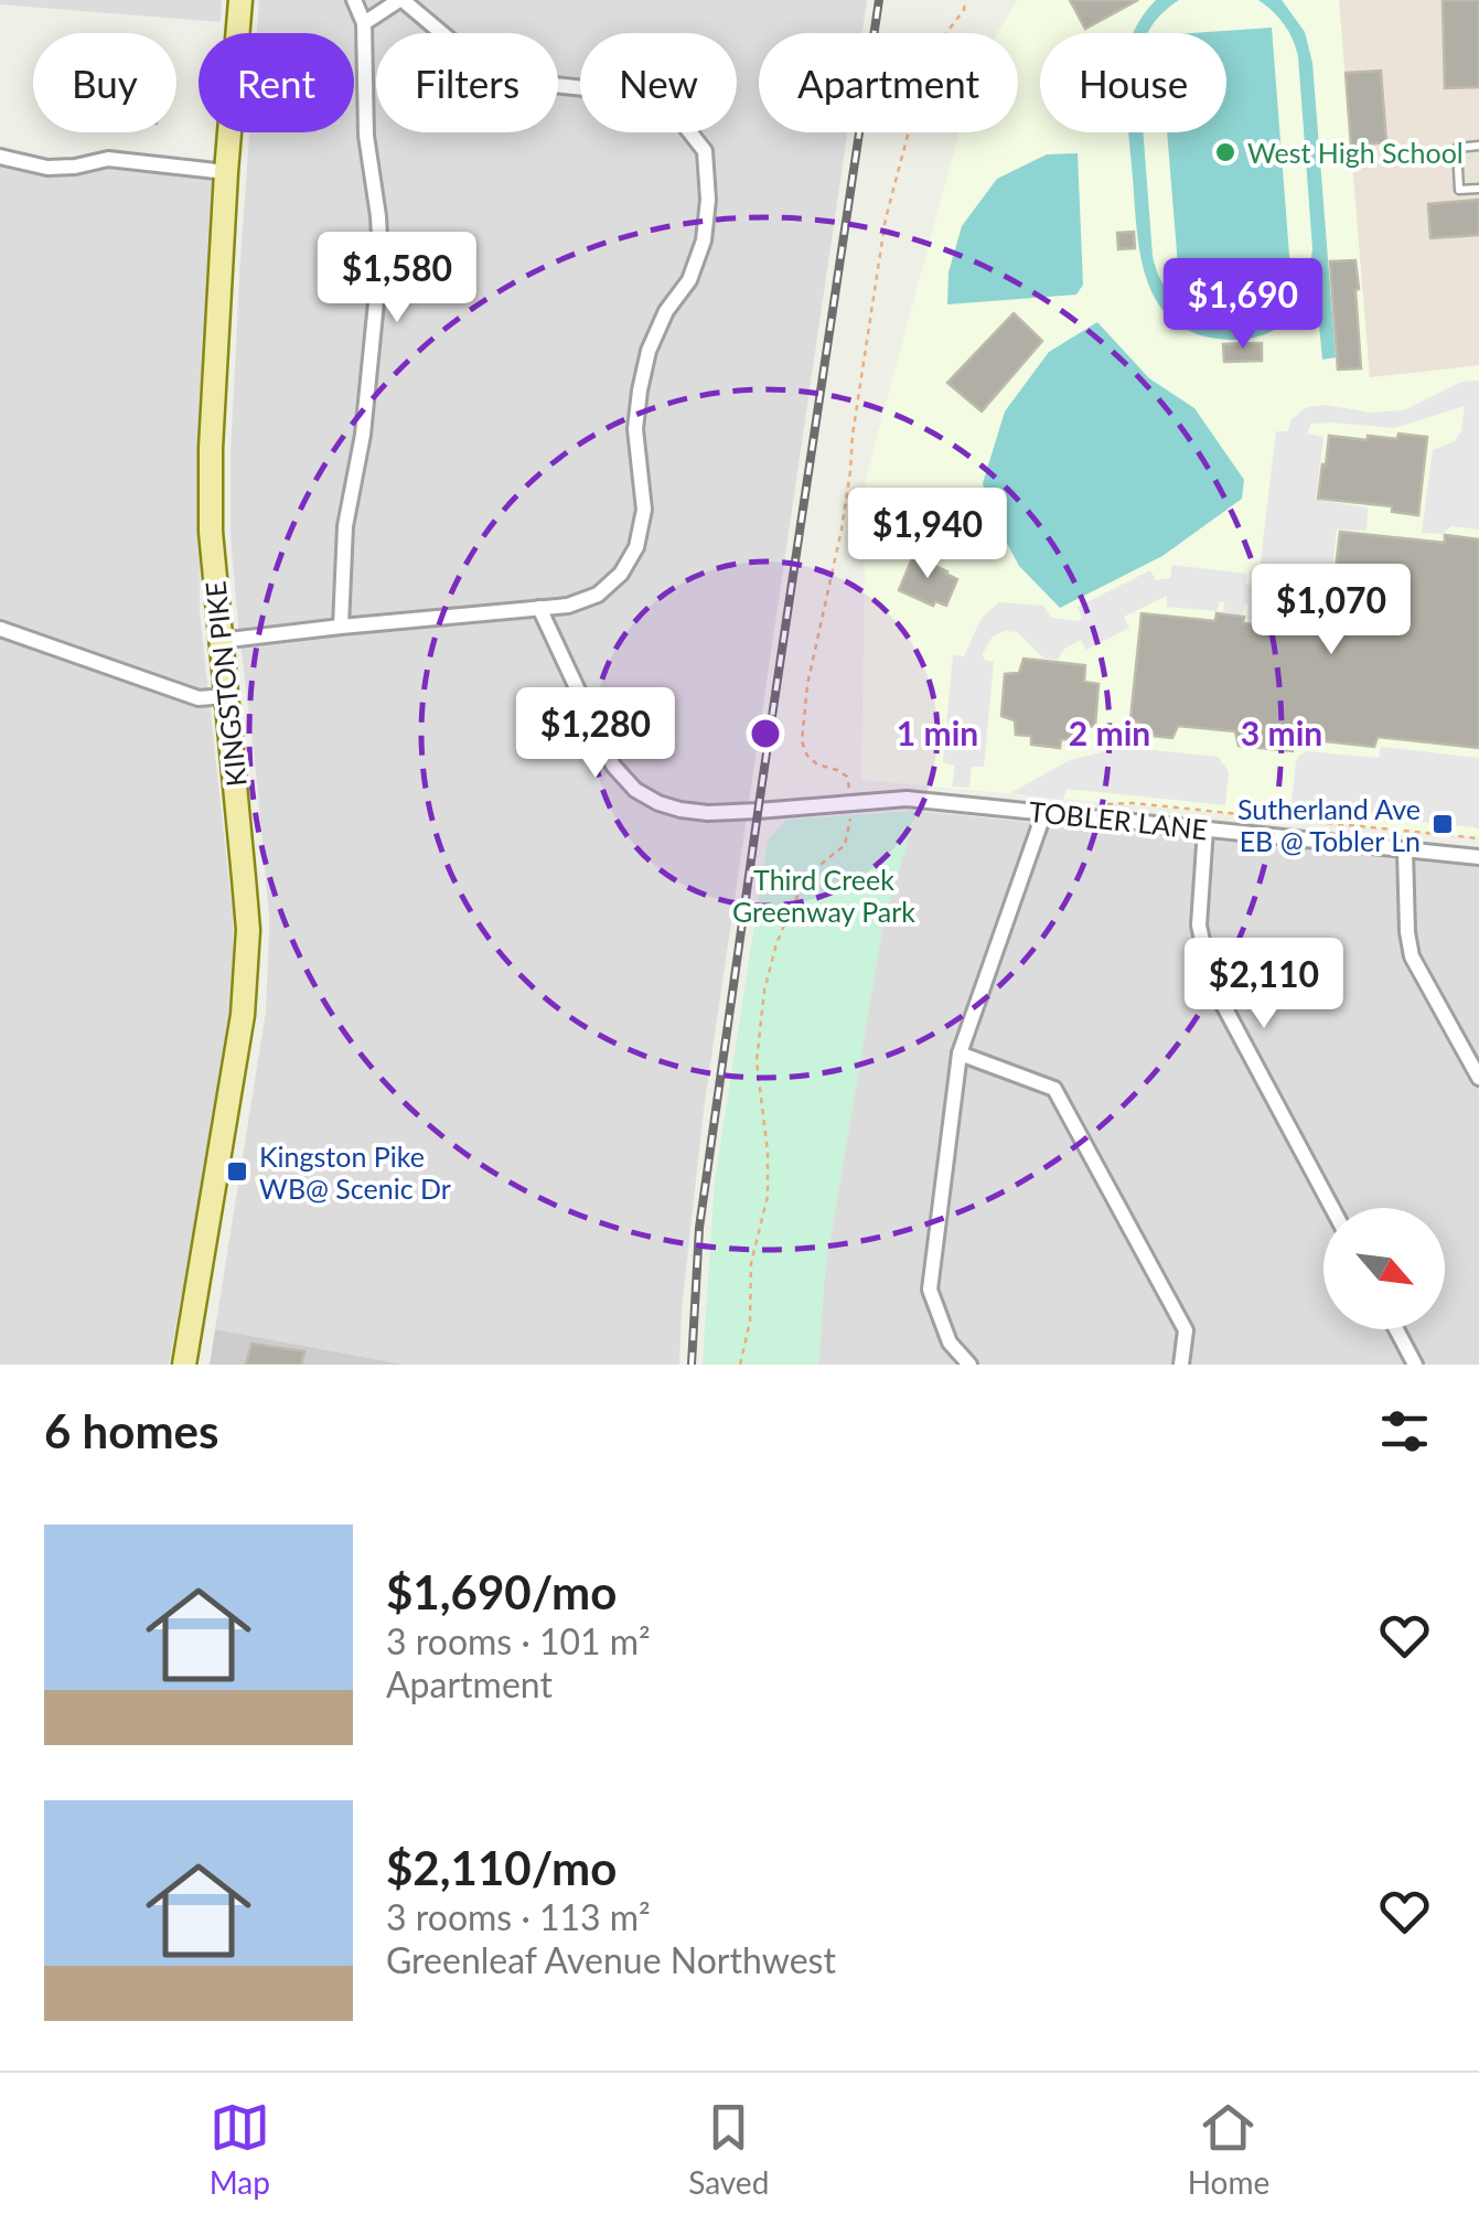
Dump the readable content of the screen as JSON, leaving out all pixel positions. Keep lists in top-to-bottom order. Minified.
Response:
{"streets":{"main road":["KINGSTON PIKE"],"street":["TOBLER LANE"]},"parks":["Third Creek Greenway Park"],"places":{"other":["West High School"],"transit":["Sutherland Ave EB @ Tobler Ln","Kingston Pike WB@ Scenic Dr"]},"north":"bottom right","page":{"chip":["Buy","Rent","Filters","New","Apartment","House"],"price":["$1,580","$1,690","$1,940","$1,070","$1,280","$2,110"],"heading":"6 homes","list":[{"name":"$1,690/mo","note":"3 rooms · 101 m² · Apartment"},{"name":"$2,110/mo","note":"3 rooms · 113 m² · Greenleaf Avenue Northwest"}],"tabs":["Map","Saved","Home"]},"rings":["1 min","2 min","3 min"]}
